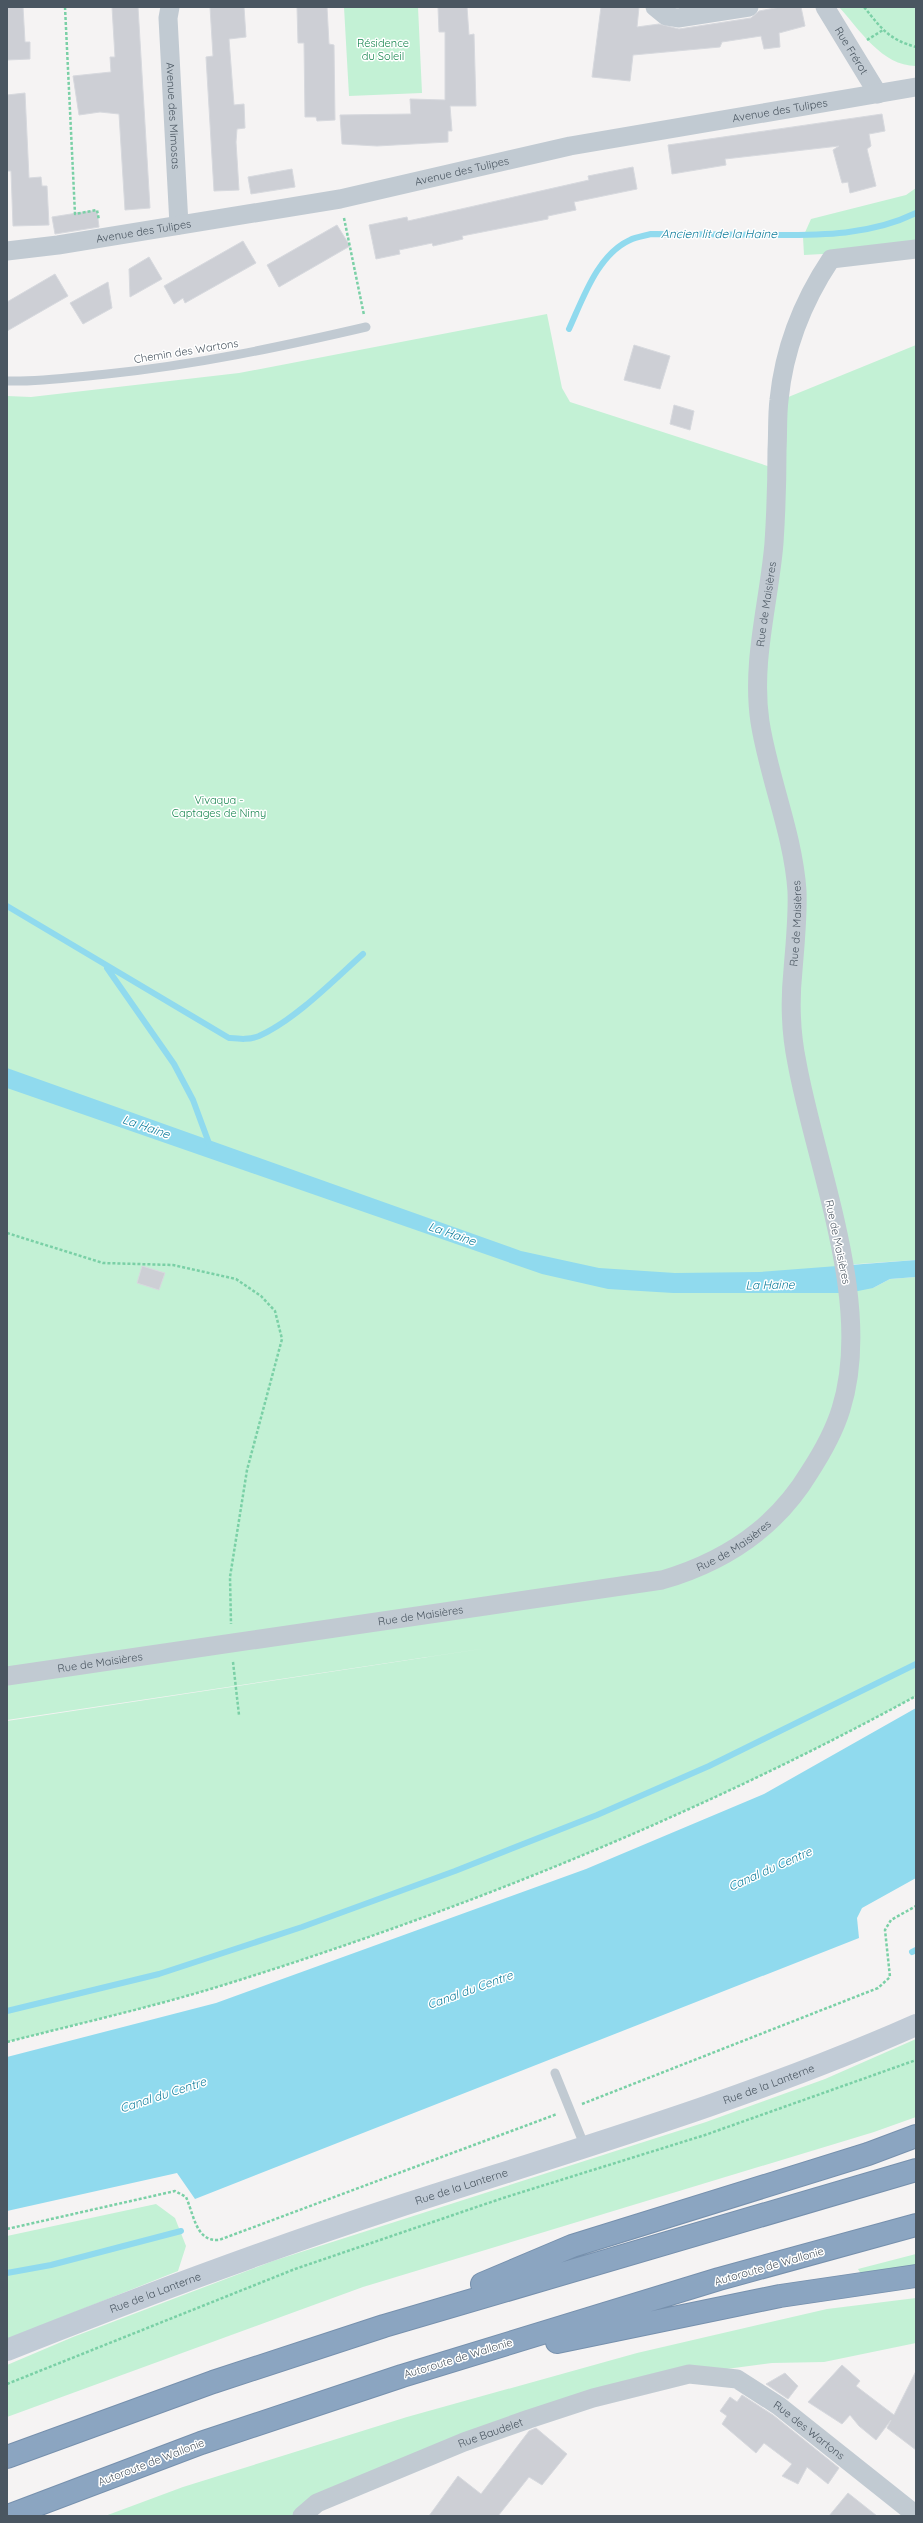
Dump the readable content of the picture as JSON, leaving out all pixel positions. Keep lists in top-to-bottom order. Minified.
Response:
{"streets":{"highway":["Autoroute de Wallonie"],"main road":["Rue de la Lanterne"],"street":["Rue Frérot","Avenue des Tulipes","Avenue des Mimosas","Rue de Maisières","Rue des Wartons","Rue Baudelet"],"lane":["Chemin des Wartons"]},"crossings":[["Rue Frérot","Avenue des Tulipes"],["Avenue des Tulipes","Avenue des Mimosas"],["Rue des Wartons","Rue Baudelet"]],"water":["Ancien lit de la Haine","La Haine","Canal du Centre"],"parks":["Résidence du Soleil","Vivaqua - Captages de Nimy"]}
